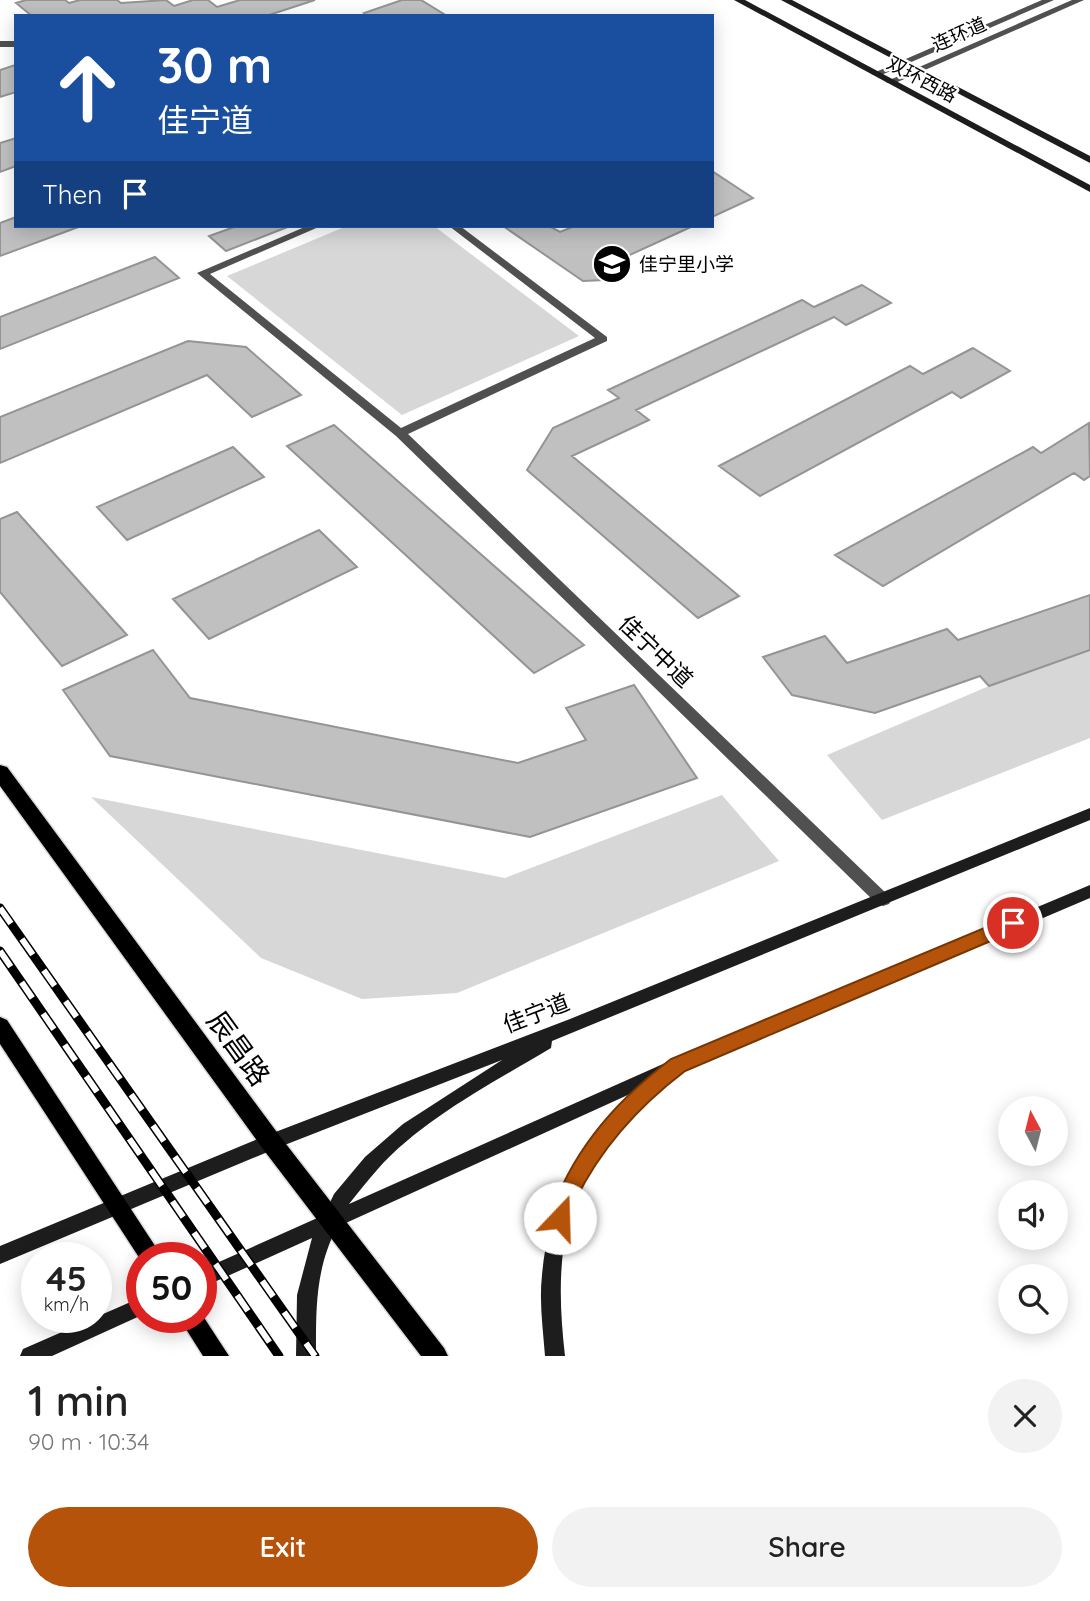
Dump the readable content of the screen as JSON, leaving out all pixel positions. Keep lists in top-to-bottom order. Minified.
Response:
{"streets":{"main road":["双环西路","佳宁道","辰昌路"],"street":["连环道","佳宁中道"]},"crossings":[["连环道","双环西路"],["佳宁中道","佳宁道"],["佳宁道","辰昌路"]],"places":{"school or university":["佳宁里小学"]},"north":"top","page":{"turn":["30 m","佳宁道"],"then":"Then","speed":"45 km/h","limit":"50","heading":["1 min","90 m · 10:34"],"buttons":["Exit","Share"]}}
